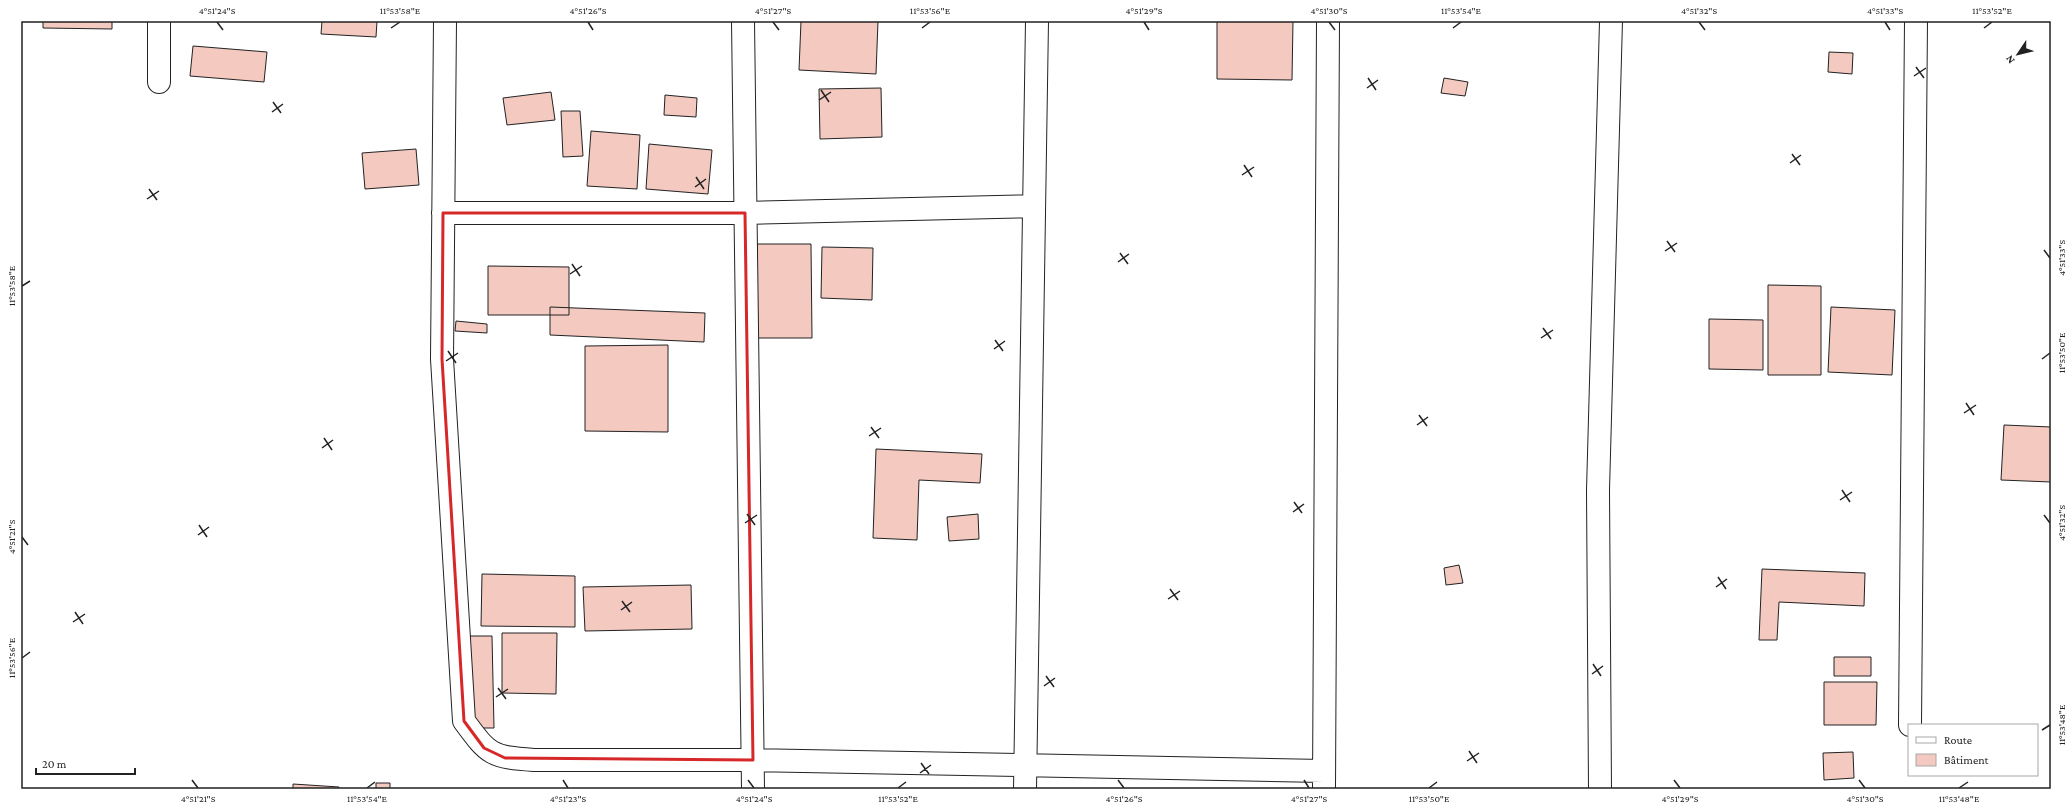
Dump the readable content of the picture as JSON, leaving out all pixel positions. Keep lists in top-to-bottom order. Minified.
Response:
{"legend":["Route","Bâtiment"],"scale_bar":"20 m","north":"bottom left","coordinates":["4°51'24\"S","11°53'58\"E","4°51'26\"S","4°51'27\"S","11°53'56\"E","4°51'29\"S","4°51'30\"S","11°53'54\"E","4°51'32\"S","4°51'33\"S","11°53'52\"E","11°53'50\"E","4°51'21\"S","11°53'48\"E","4°51'23\"S"]}
